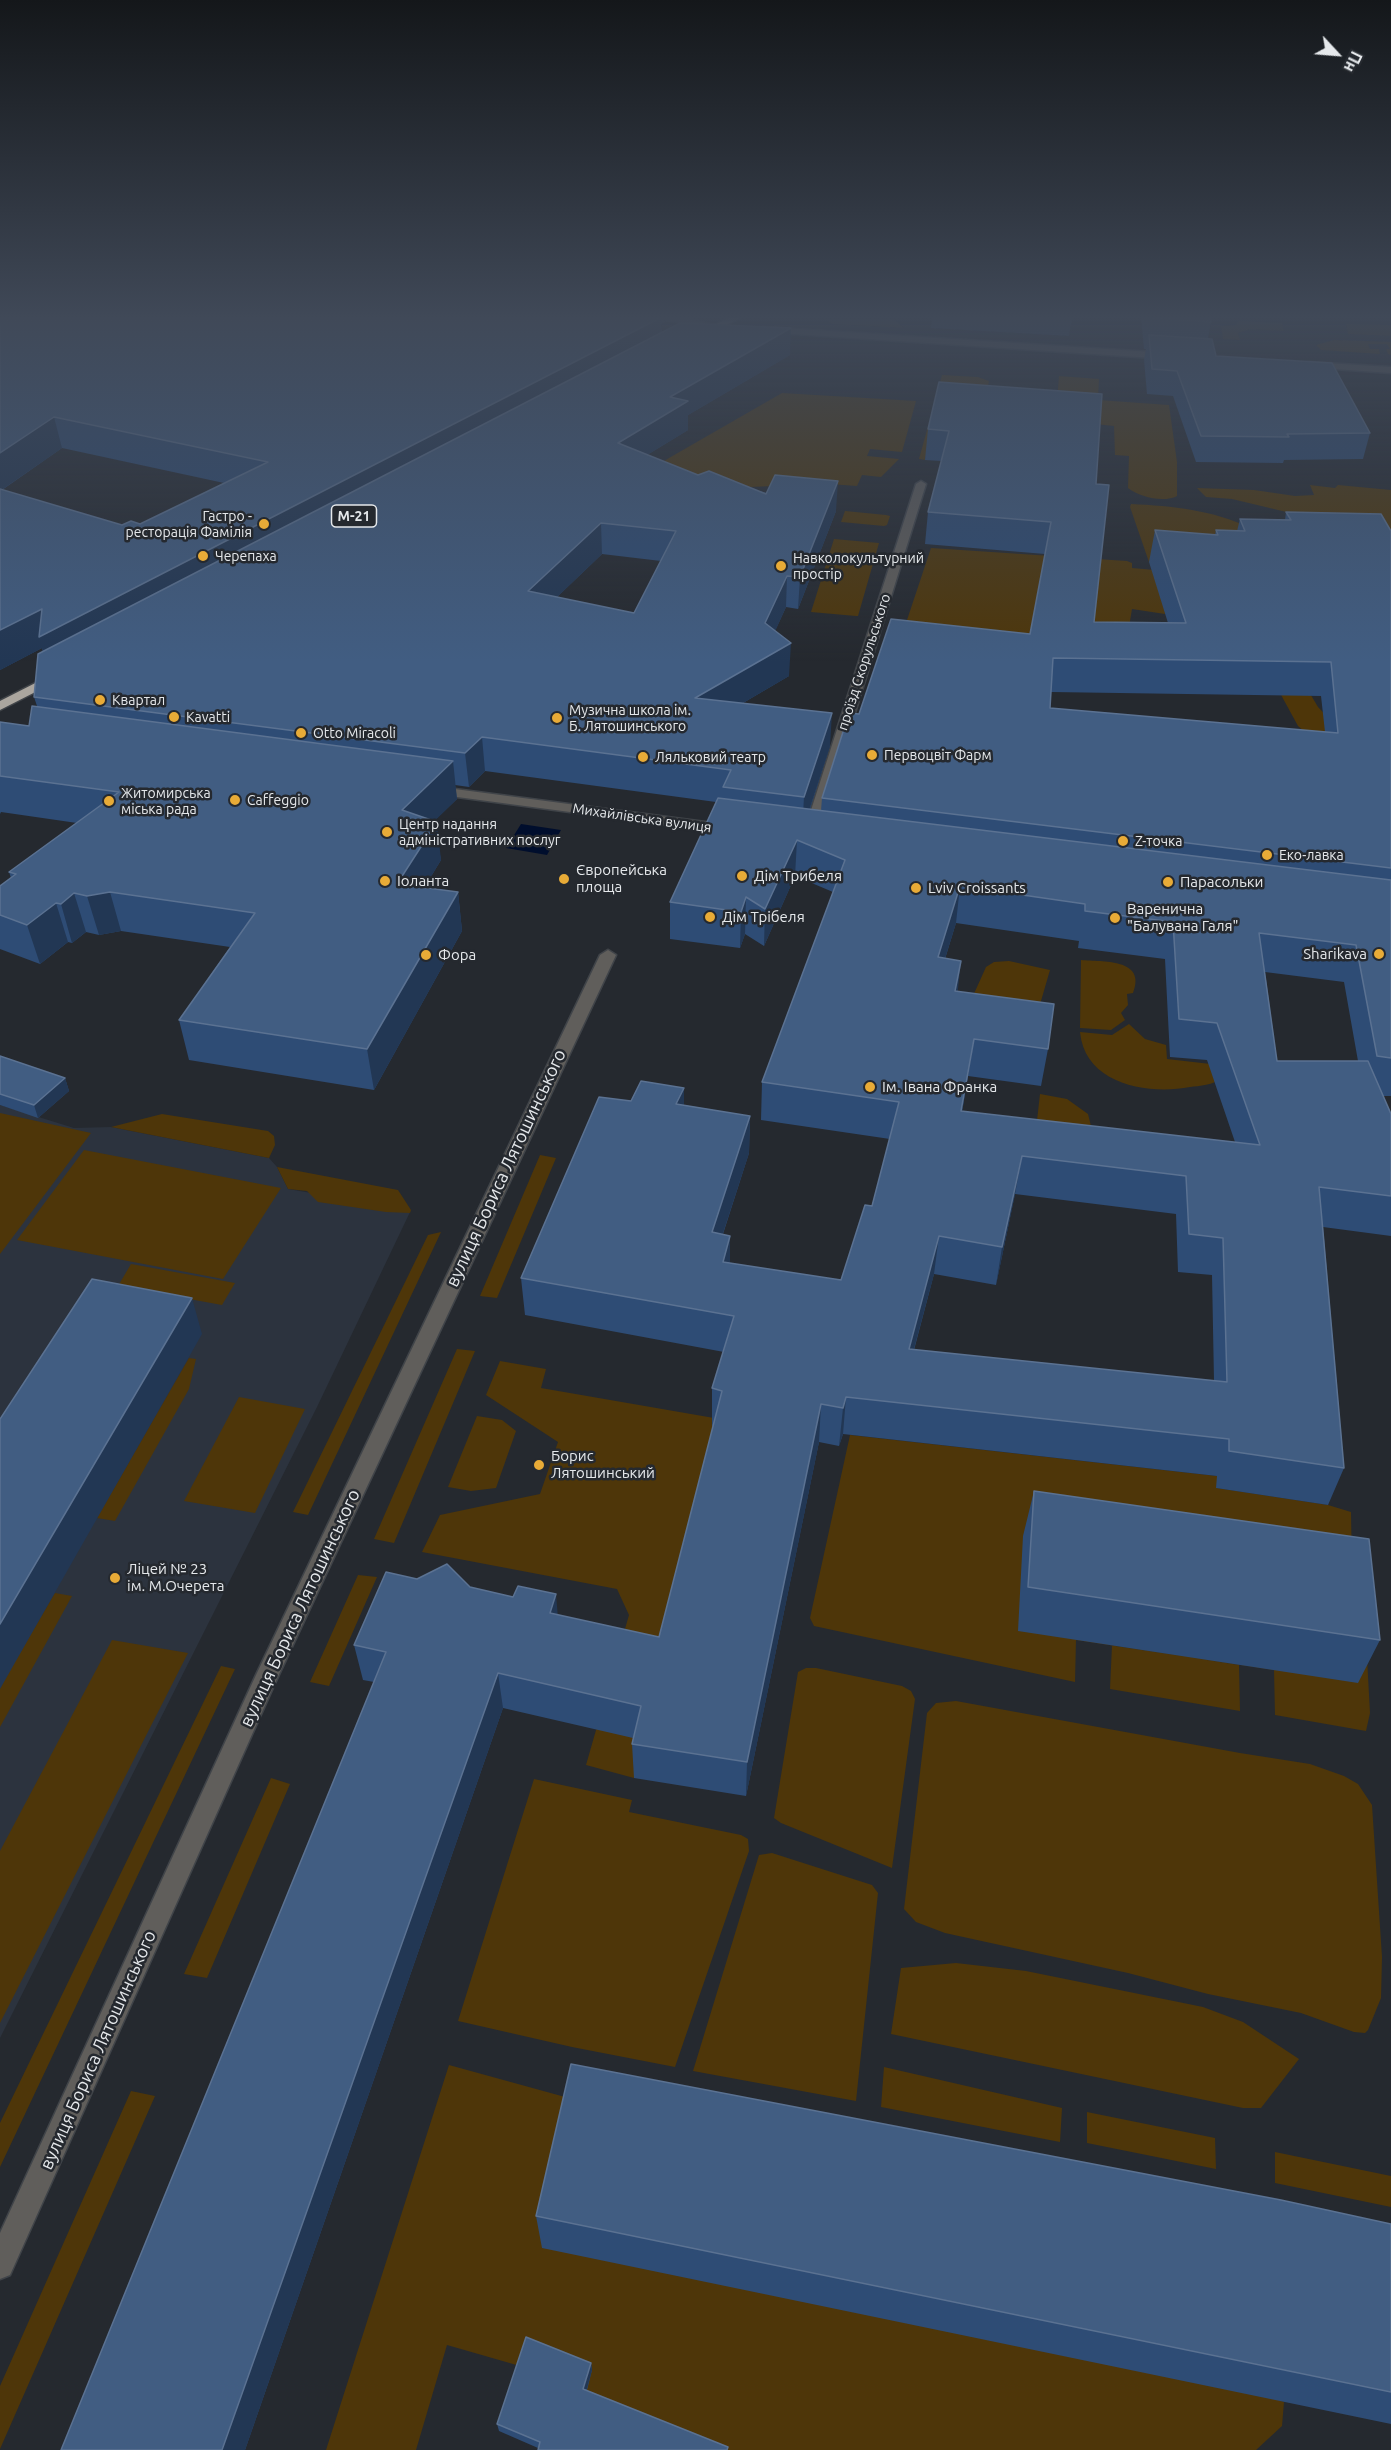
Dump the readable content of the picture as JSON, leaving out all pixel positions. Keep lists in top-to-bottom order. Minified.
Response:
{"streets":{"street":["проїзд Скорульського","Михайлівська вулиця","вулиця Бориса Лятошинського"]},"places":["Гастро - ресторація Фамілія","Черепаха","Навколокультурний простір","Квартал","Kavatti","Музична школа ім. Б. Лятошинського","Otto Miracoli","Первоцвіт Фарм","Ляльковий театр","Caffeggio","Житомирська міська рада","Центр надання адміністративних послуг","Z-точка","Еко-лавка","Дім Трибеля","Європейська площа","Іоланта","Парасольки","Lviv Croissants","Дім Трібеля","Варенична \"Балувана Галя\"","Sharikava","Фора","Ім. Івана Франка","Борис Лятошинський","Ліцей № 23 ім. М.Очерета"],"north":"bottom right"}
